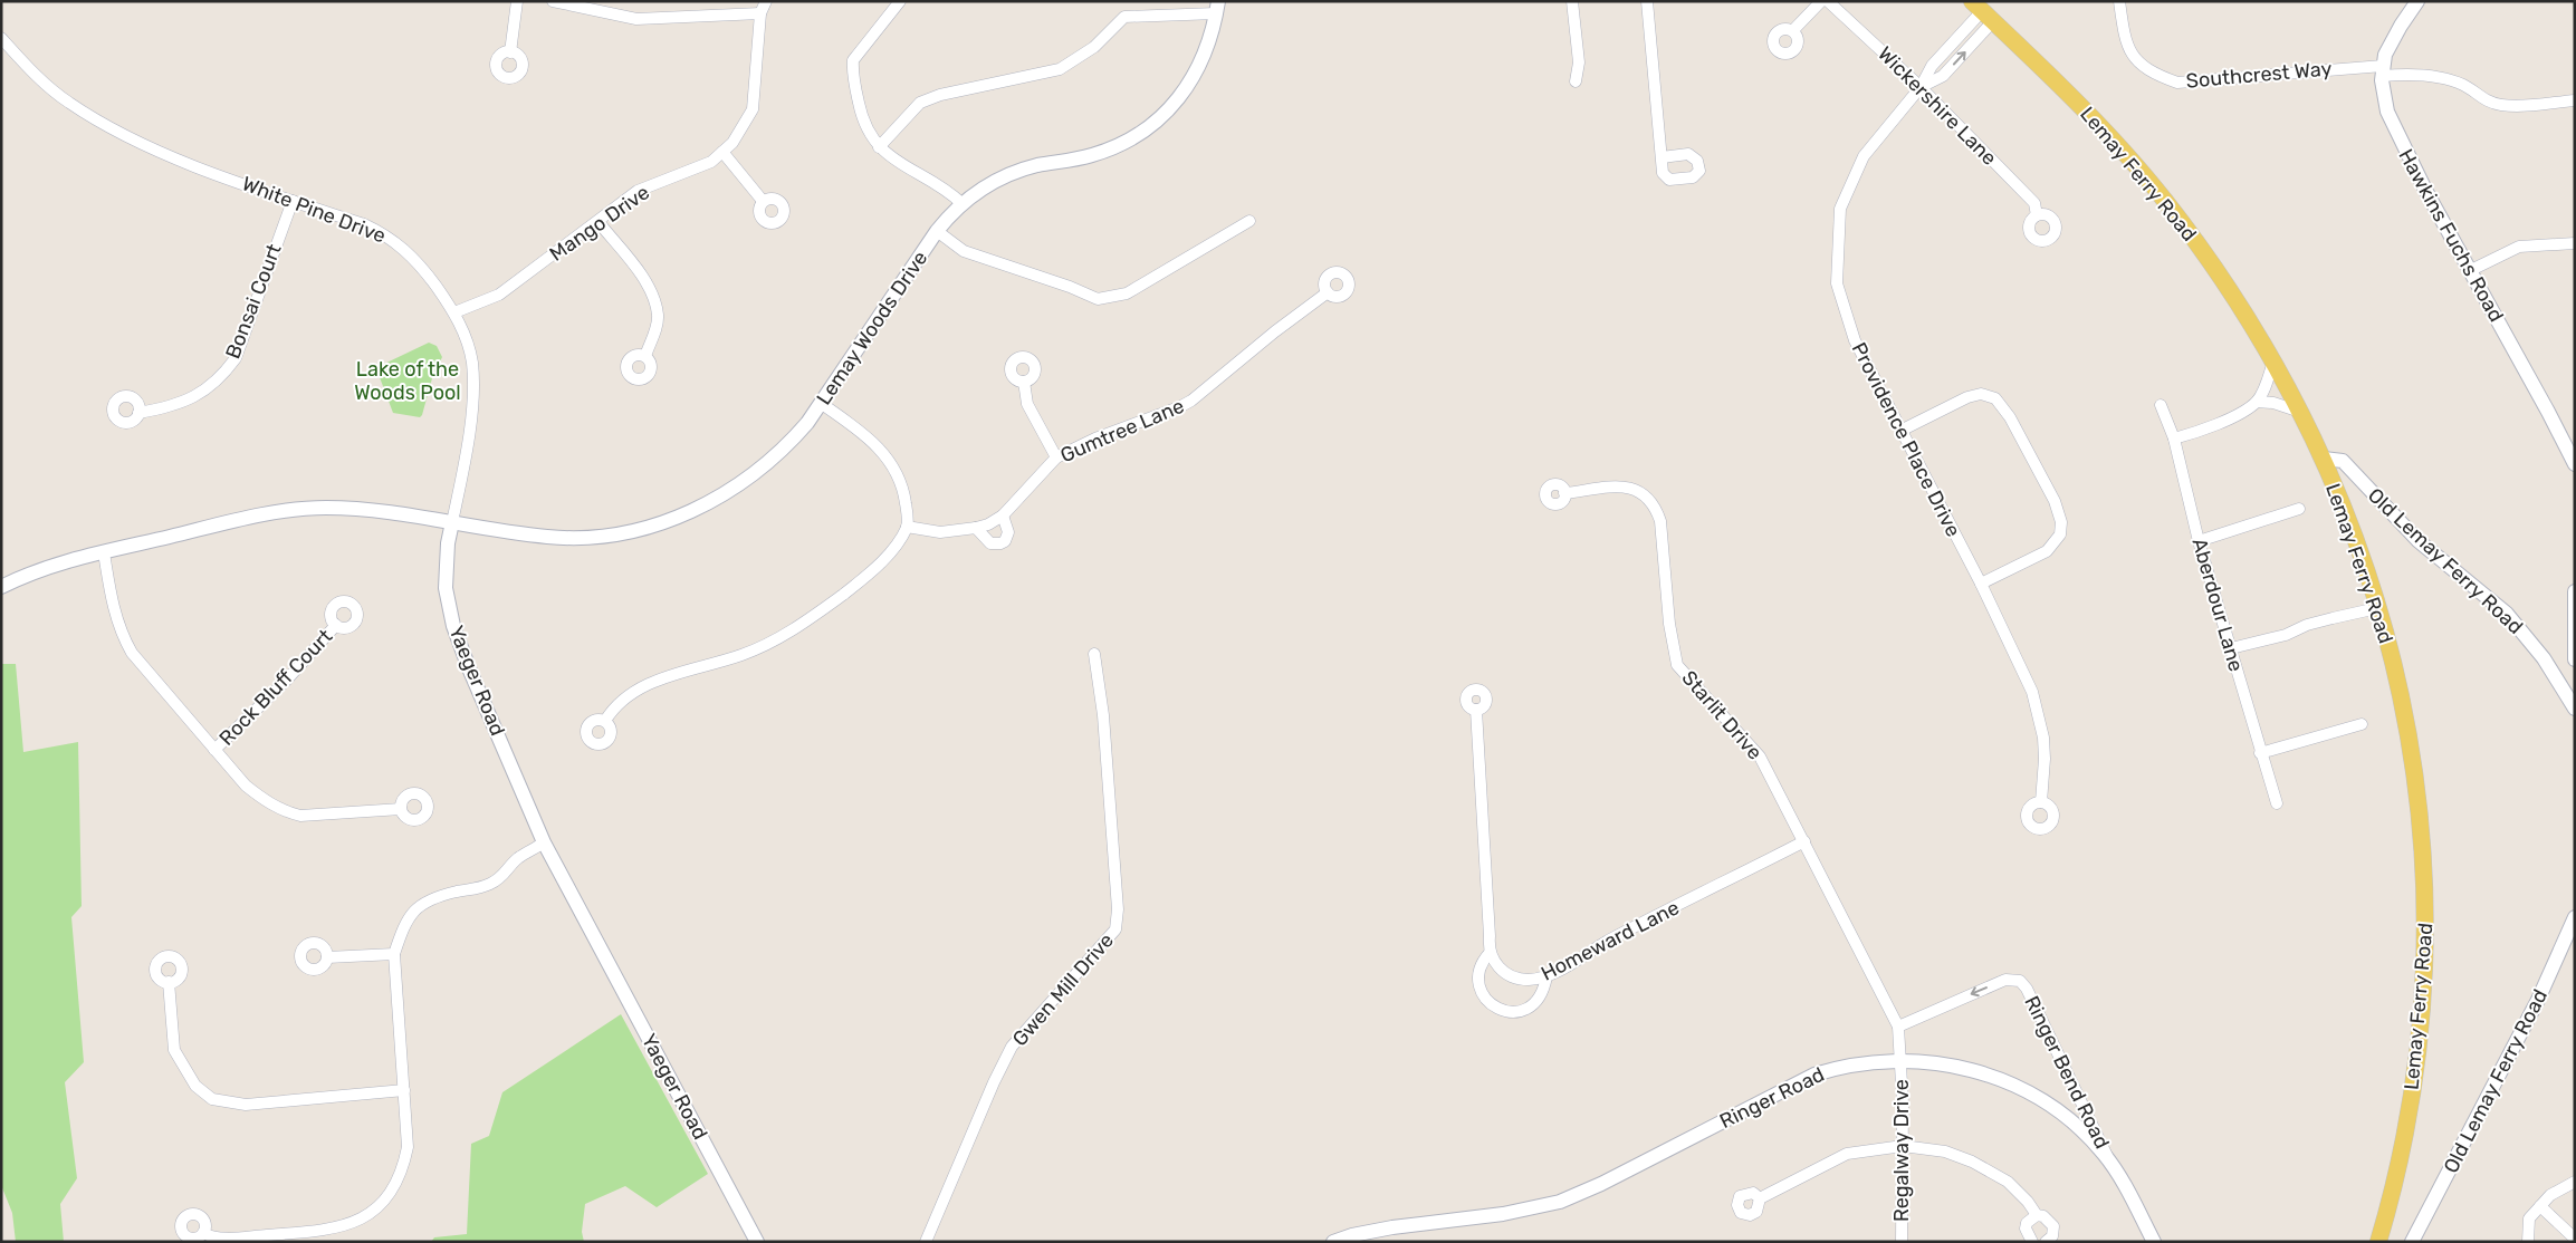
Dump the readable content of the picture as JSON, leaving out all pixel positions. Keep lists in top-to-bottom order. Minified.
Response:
{"streets":{"main road":["Lemay Ferry Road"],"street":["Southcrest Way","Wickershire Lane","White Pine Drive","Mango Drive","Hawkins Fuchs Road","Bonsai Court","Lemay Woods Drive","Gumtree Lane","Providence Place Drive","Old Lemay Ferry Road","Aberdour Lane","Yaeger Road","Rock Bluff Court","Starlit Drive","Homeward Lane","Gwen Mill Drive","Ringer Bend Road","Ringer Road","Regalway Drive"]},"crossings":[["Southcrest Way","Hawkins Fuchs Road"],["Wickershire Lane","Providence Place Drive"],["Lemay Ferry Road","Providence Place Drive"],["Lemay Ferry Road","Old Lemay Ferry Road"],["White Pine Drive","Mango Drive"],["White Pine Drive","Bonsai Court"],["White Pine Drive","Lemay Woods Drive"],["White Pine Drive","Yaeger Road"],["Lemay Woods Drive","Yaeger Road"],["Starlit Drive","Homeward Lane"],["Starlit Drive","Ringer Bend Road"],["Starlit Drive","Ringer Road"],["Starlit Drive","Regalway Drive"],["Ringer Bend Road","Ringer Road"],["Ringer Road","Regalway Drive"]],"parks":["Lake of the Woods Pool"]}
